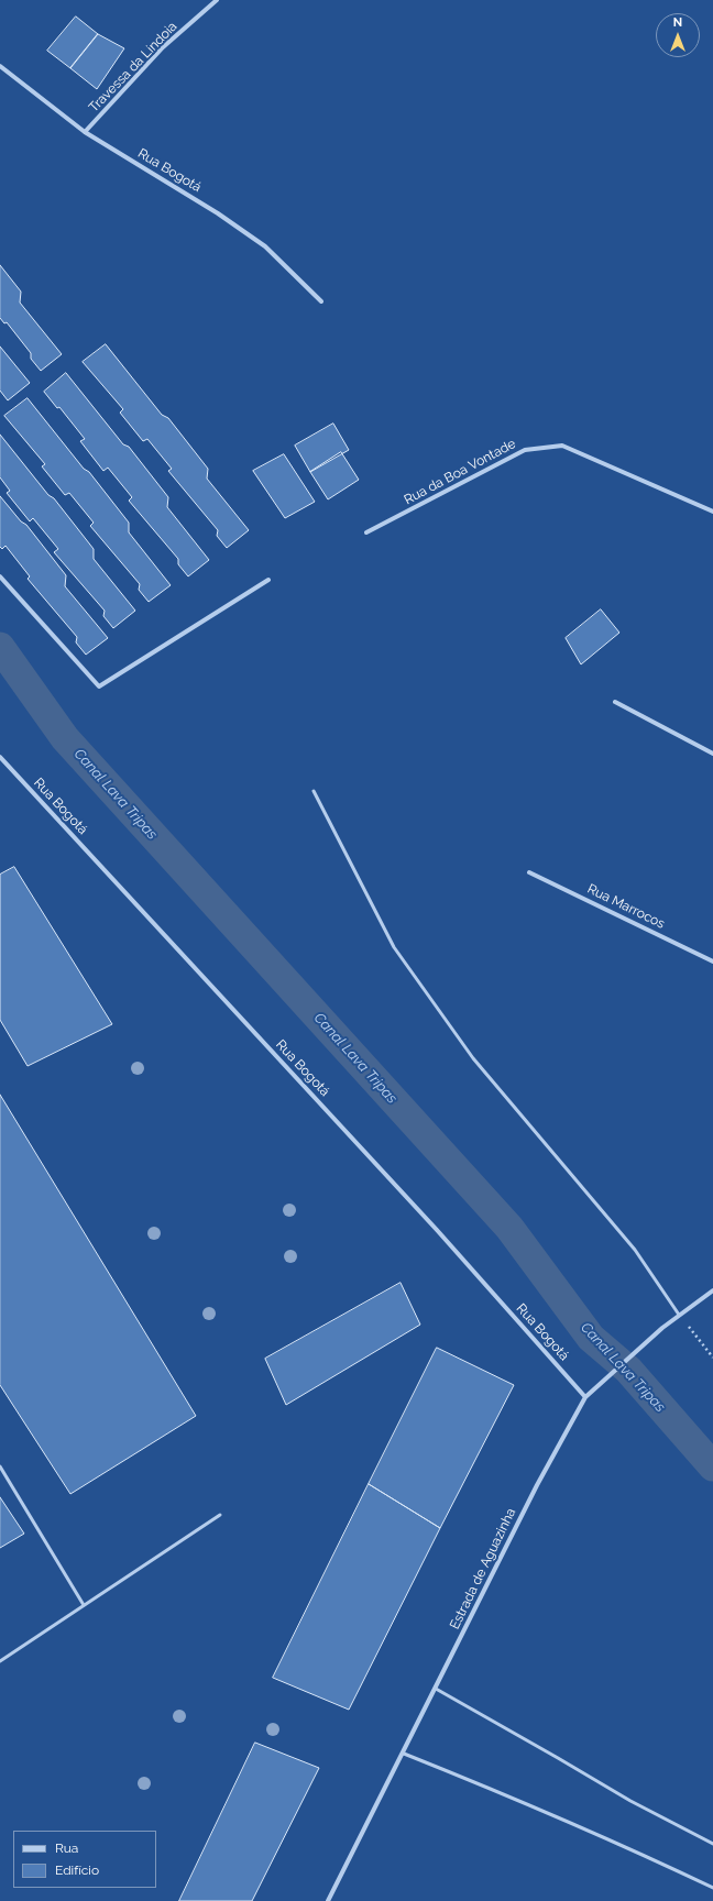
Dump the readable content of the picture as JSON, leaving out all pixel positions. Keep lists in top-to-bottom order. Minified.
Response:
{"streets":{"street":["Travessa da Lindoia","Rua Bogotá","Rua da Boa Vontade","Rua Marrocos","Estrada de Aguazinha"]},"crossings":[["Travessa da Lindoia","Rua Bogotá"],["Rua Bogotá","Estrada de Aguazinha"]],"water":["Canal Lava Tripas"],"legend":["Rua","Edifício"],"north":"top"}
